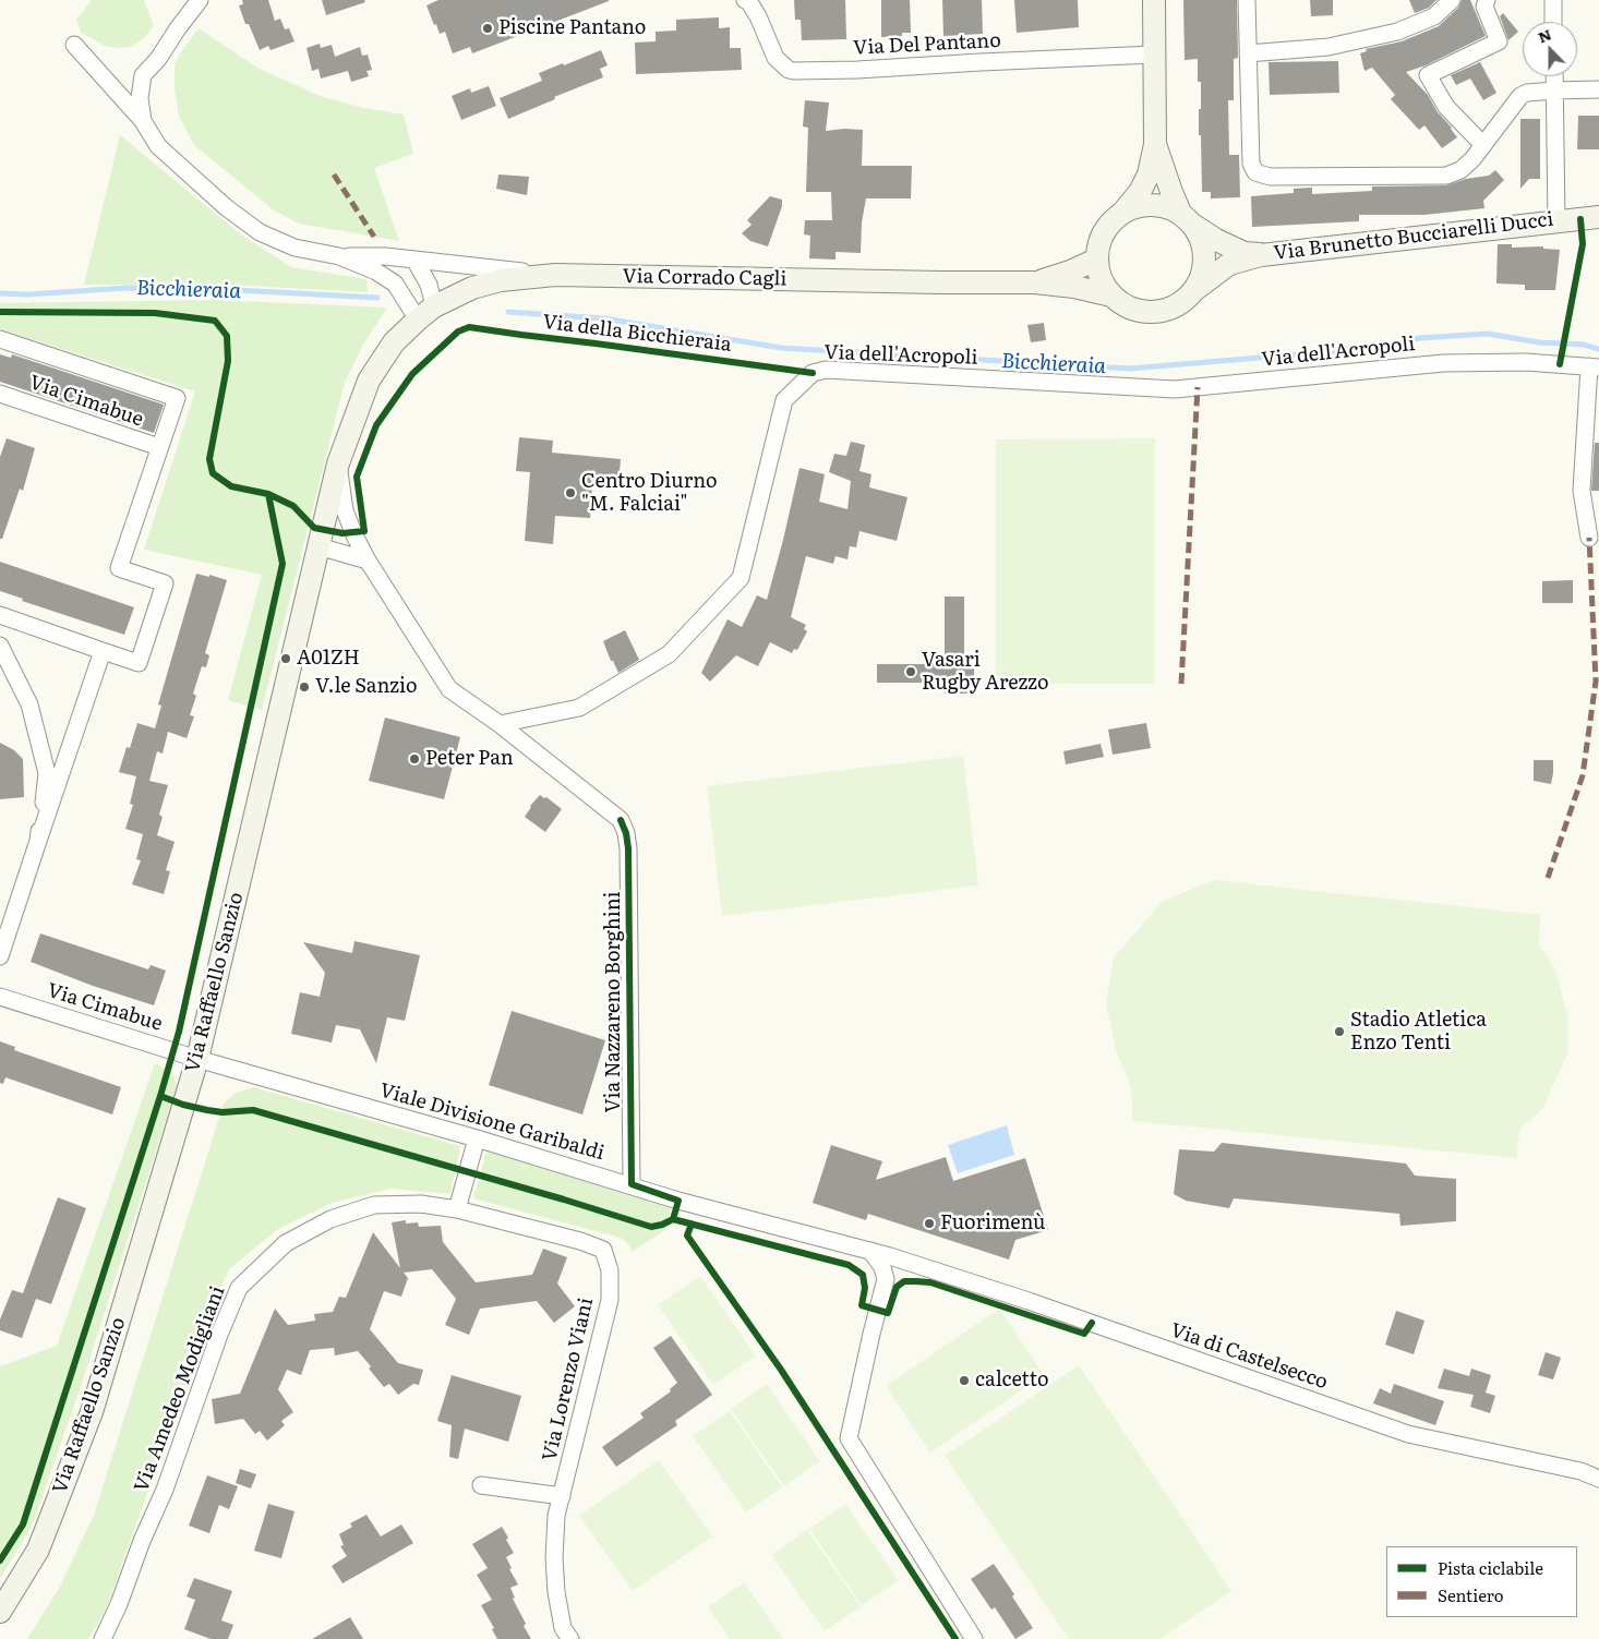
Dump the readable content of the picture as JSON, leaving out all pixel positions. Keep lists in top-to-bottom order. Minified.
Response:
{"streets":{"main road":["Via Brunetto Bucciarelli Ducci","Via Corrado Cagli","Via Raffaello Sanzio"],"street":["Via Del Pantano","Via dell'Acropoli","Via Cimabue","Via Nazzareno Borghini","Viale Divisione Garibaldi","Via di Castelsecco","Via Lorenzo Viani","Via Amedeo Modigliani"],"cycle path":["Via della Bicchieraia"]},"crossings":[["Via Brunetto Bucciarelli Ducci","Via Corrado Cagli"],["Via Corrado Cagli","Via Raffaello Sanzio"],["Via dell'Acropoli","Via Nazzareno Borghini"],["Via Cimabue","Via Raffaello Sanzio"],["Via Cimabue","Viale Divisione Garibaldi"],["Via Raffaello Sanzio","Viale Divisione Garibaldi"],["Via Nazzareno Borghini","Viale Divisione Garibaldi"],["Viale Divisione Garibaldi","Via di Castelsecco"],["Via Lorenzo Viani","Via Amedeo Modigliani"]],"water":["Bicchieraia"],"places":["Piscine Pantano","Centro Diurno \"M. Falciai\"","A01ZH","Vasari Rugby Arezzo","V.le Sanzio","Peter Pan","Stadio Atletica Enzo Tenti","Fuorimenù","calcetto"],"legend":["Pista ciclabile","Sentiero"],"north":"top"}
